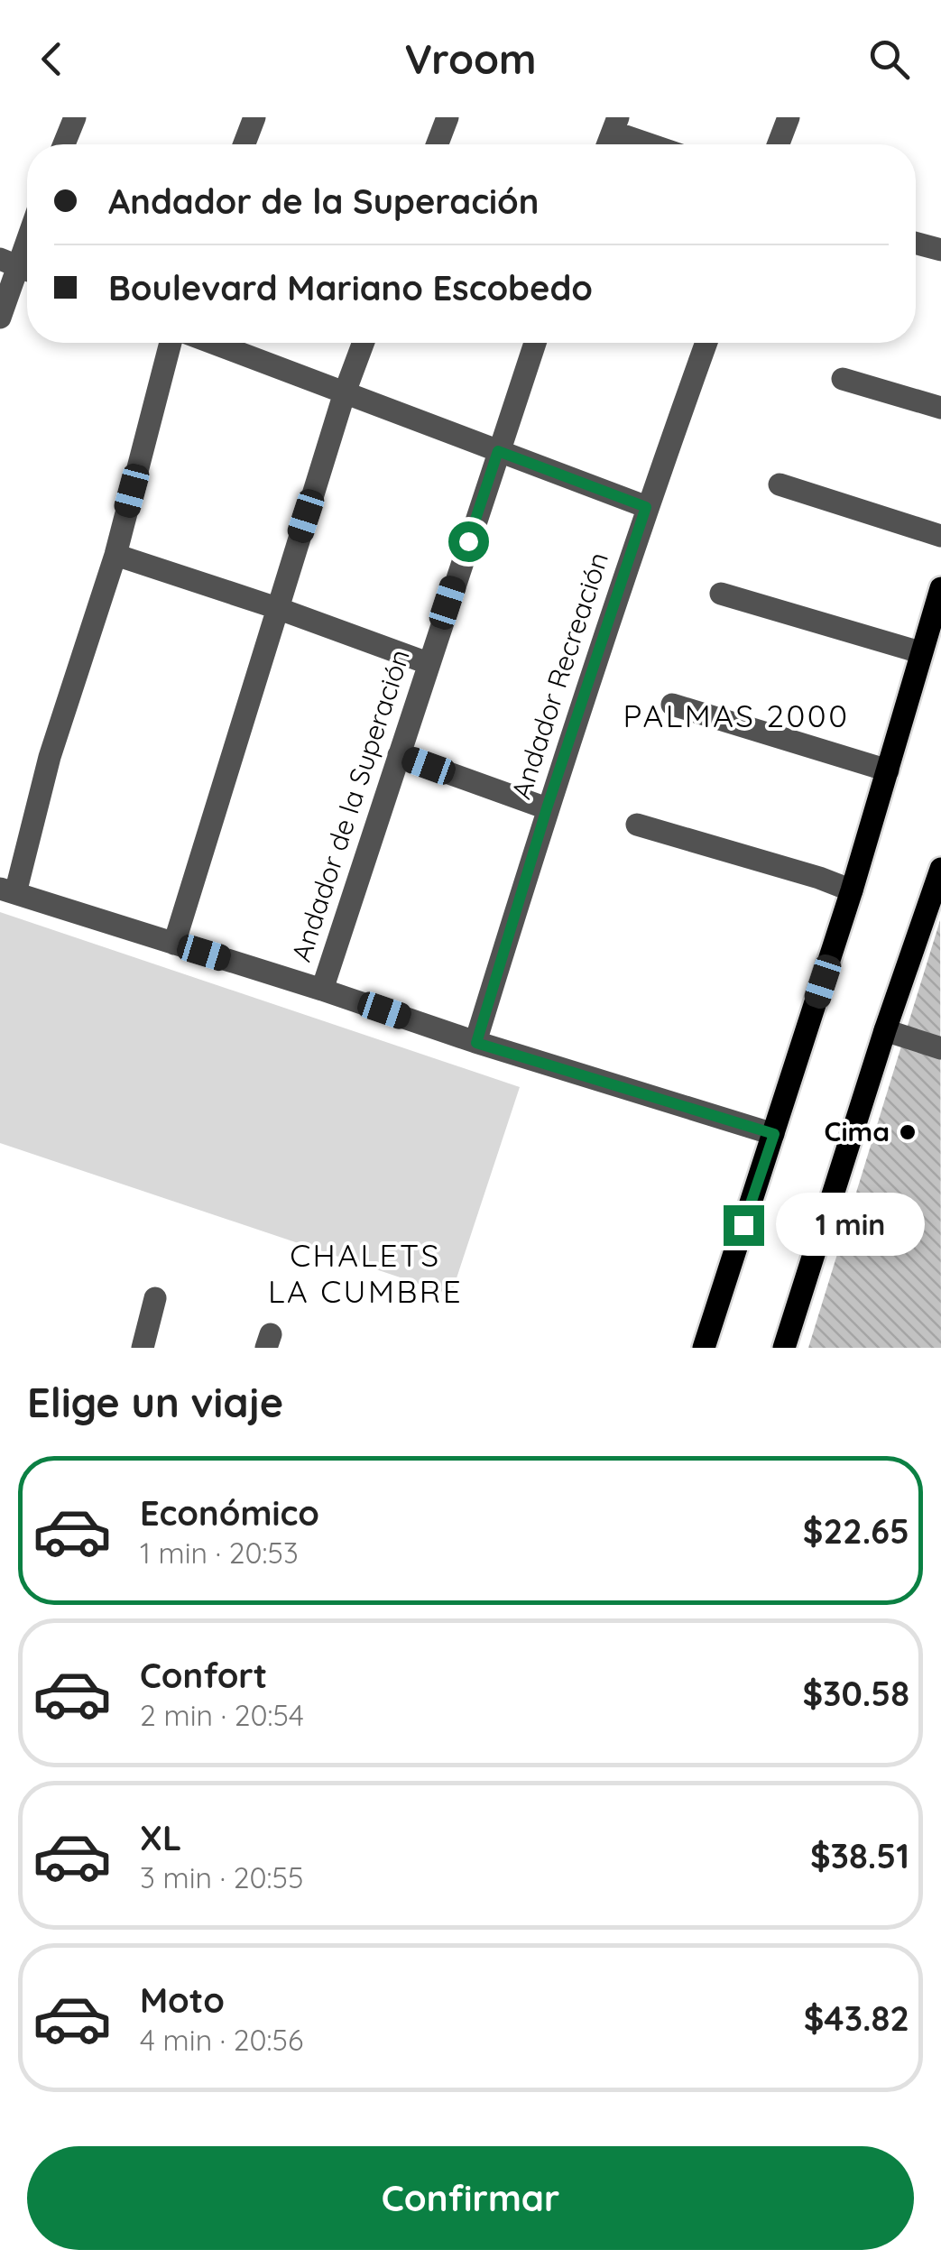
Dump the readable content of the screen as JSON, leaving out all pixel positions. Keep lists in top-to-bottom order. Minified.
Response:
{"streets":{"street":["Andador Recreación","Andador de la Superación"]},"districts":["PALMAS 2000","CHALETS LA CUMBRE"],"places":["Cima"],"page":{"header":"Vroom","banner":["Andador de la Superación","Boulevard Mariano Escobedo"],"bubble":"1 min","heading":"Elige un viaje","list":[{"name":"Económico","note":"1 min · 20:53","value":"$22.65"},{"name":"Confort","note":"2 min · 20:54","value":"$30.58"},{"name":"XL","note":"3 min · 20:55","value":"$38.51"},{"name":"Moto","note":"4 min · 20:56","value":"$43.82"}],"buttons":"Confirmar"}}
